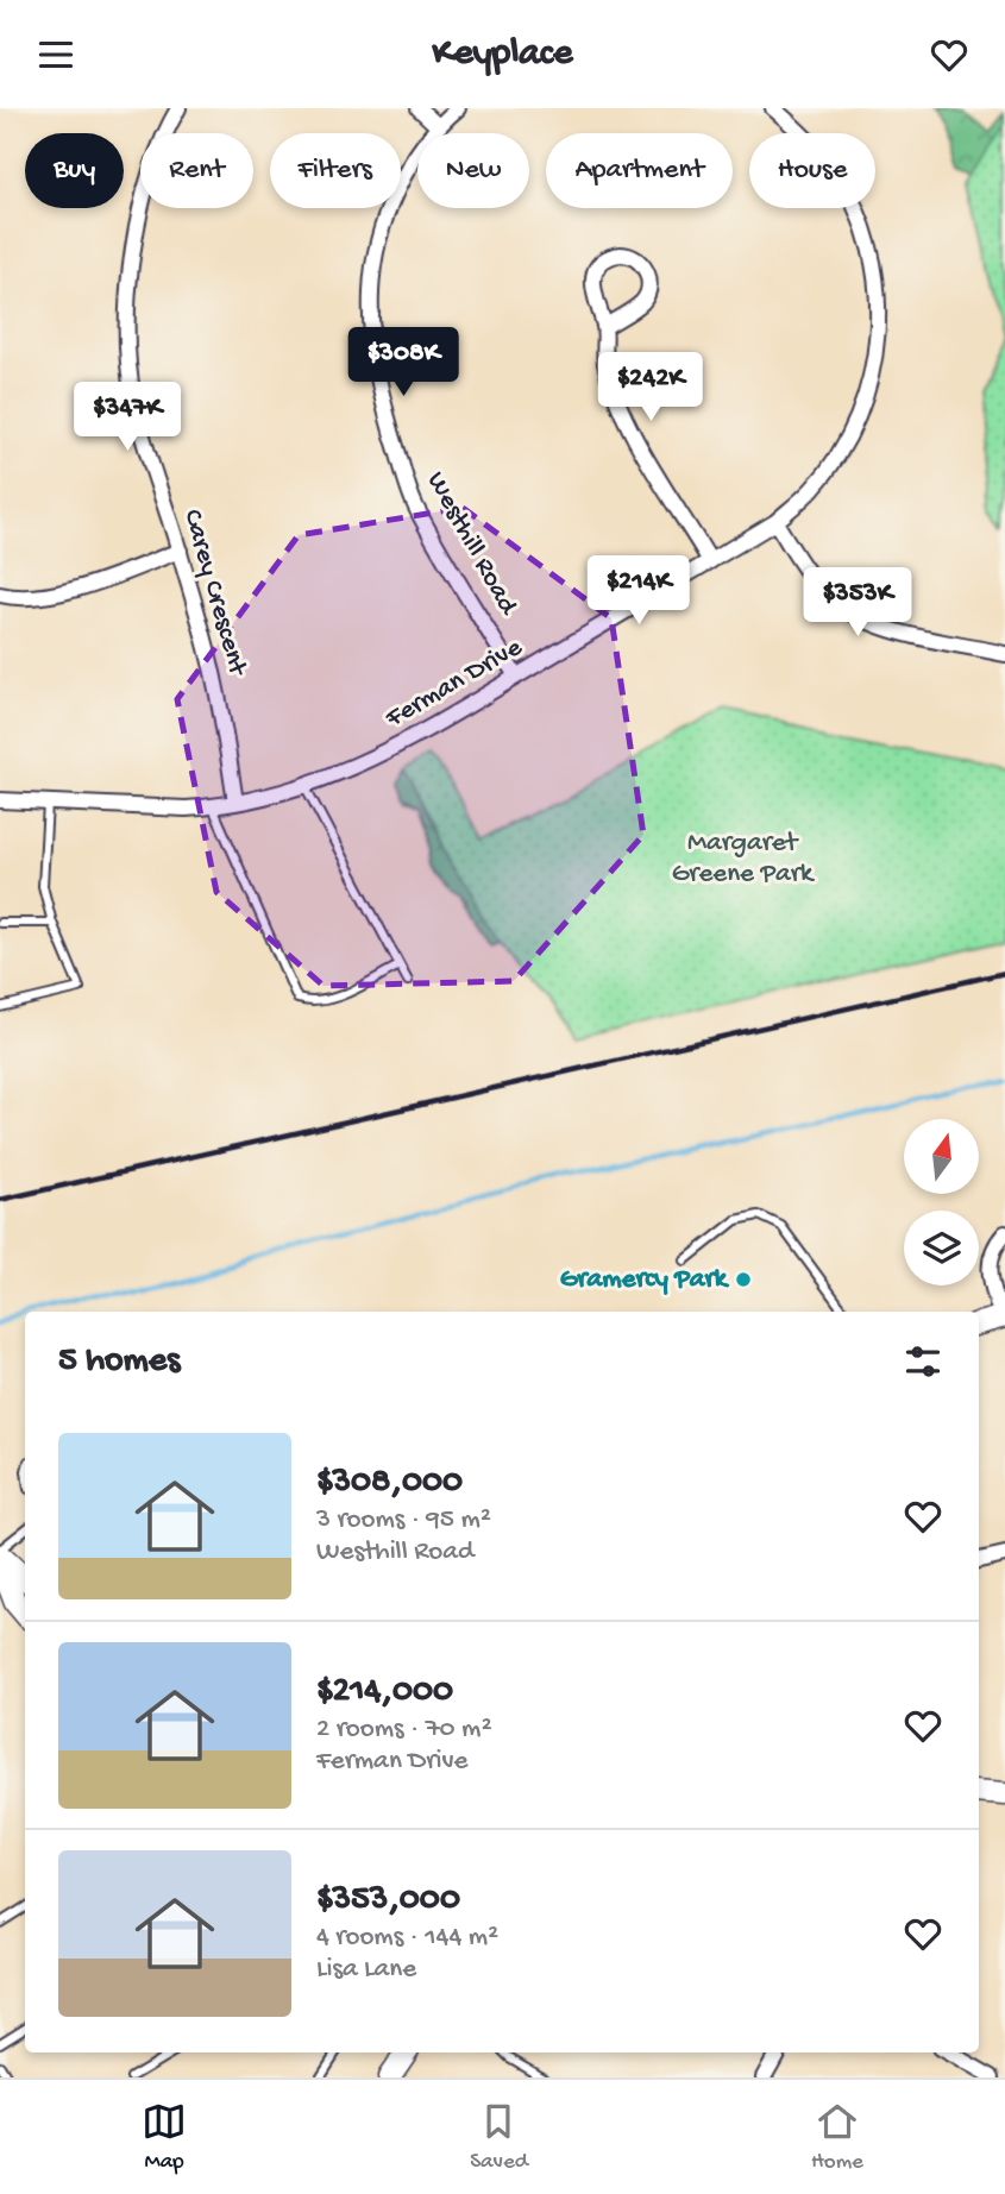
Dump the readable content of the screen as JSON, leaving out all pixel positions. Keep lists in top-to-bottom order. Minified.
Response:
{"streets":{"street":["Westhill Road","Carey Crescent","Ferman Drive"]},"crossings":[["Westhill Road","Ferman Drive"],["Carey Crescent","Ferman Drive"]],"parks":["Margaret Greene Park"],"places":["Gramercy Park"],"north":"top","page":{"header":"Keyplace","chip":["Buy","Rent","Filters","New","Apartment","House"],"price":["$308K","$242K","$347K","$214K","$353K"],"heading":"5 homes","list":[{"name":"$308,000","note":"3 rooms · 95 m² · Westhill Road"},{"name":"$214,000","note":"2 rooms · 70 m² · Ferman Drive"},{"name":"$353,000","note":"4 rooms · 144 m² · Lisa Lane"}],"tabs":["Map","Saved","Home"]}}
